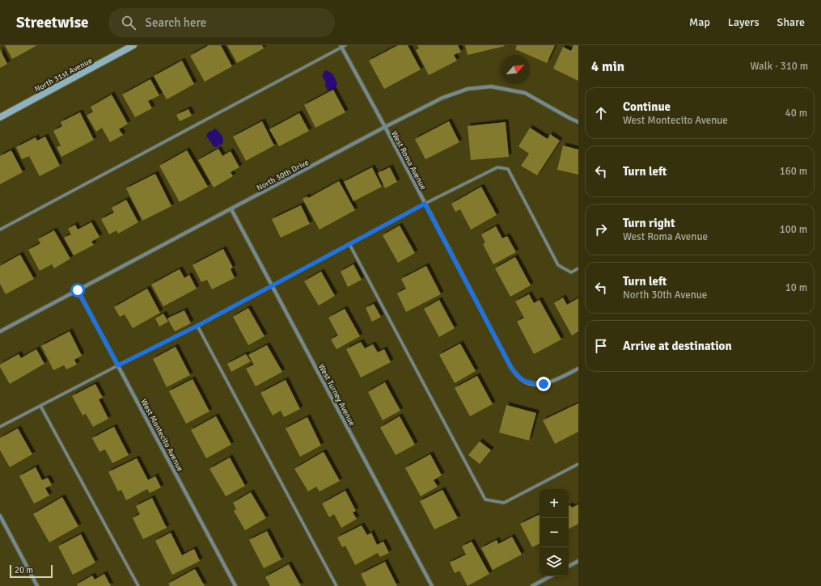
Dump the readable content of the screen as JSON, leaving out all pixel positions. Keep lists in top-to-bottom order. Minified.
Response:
{"streets":{"street":["North 31st Avenue","West Roma Avenue","North 30th Drive","West Turney Avenue","West Montecito Avenue"]},"crossings":[["West Roma Avenue","North 30th Drive"],["North 30th Drive","West Turney Avenue"],["North 30th Drive","West Montecito Avenue"]],"scale_bar":"20 m","north":"top right","page":{"header":"Streetwise","search":"Search here","nav":["Map","Layers","Share"],"heading":["4 min","Walk · 310 m"],"list":[["Continue","West Montecito Avenue","40 m"],["Turn left","160 m"],["Turn right","West Roma Avenue","100 m"],["Turn left","North 30th Avenue","10 m"],"Arrive at destination"],"map_buttons":["+","−"],"scale":"20 m"}}
